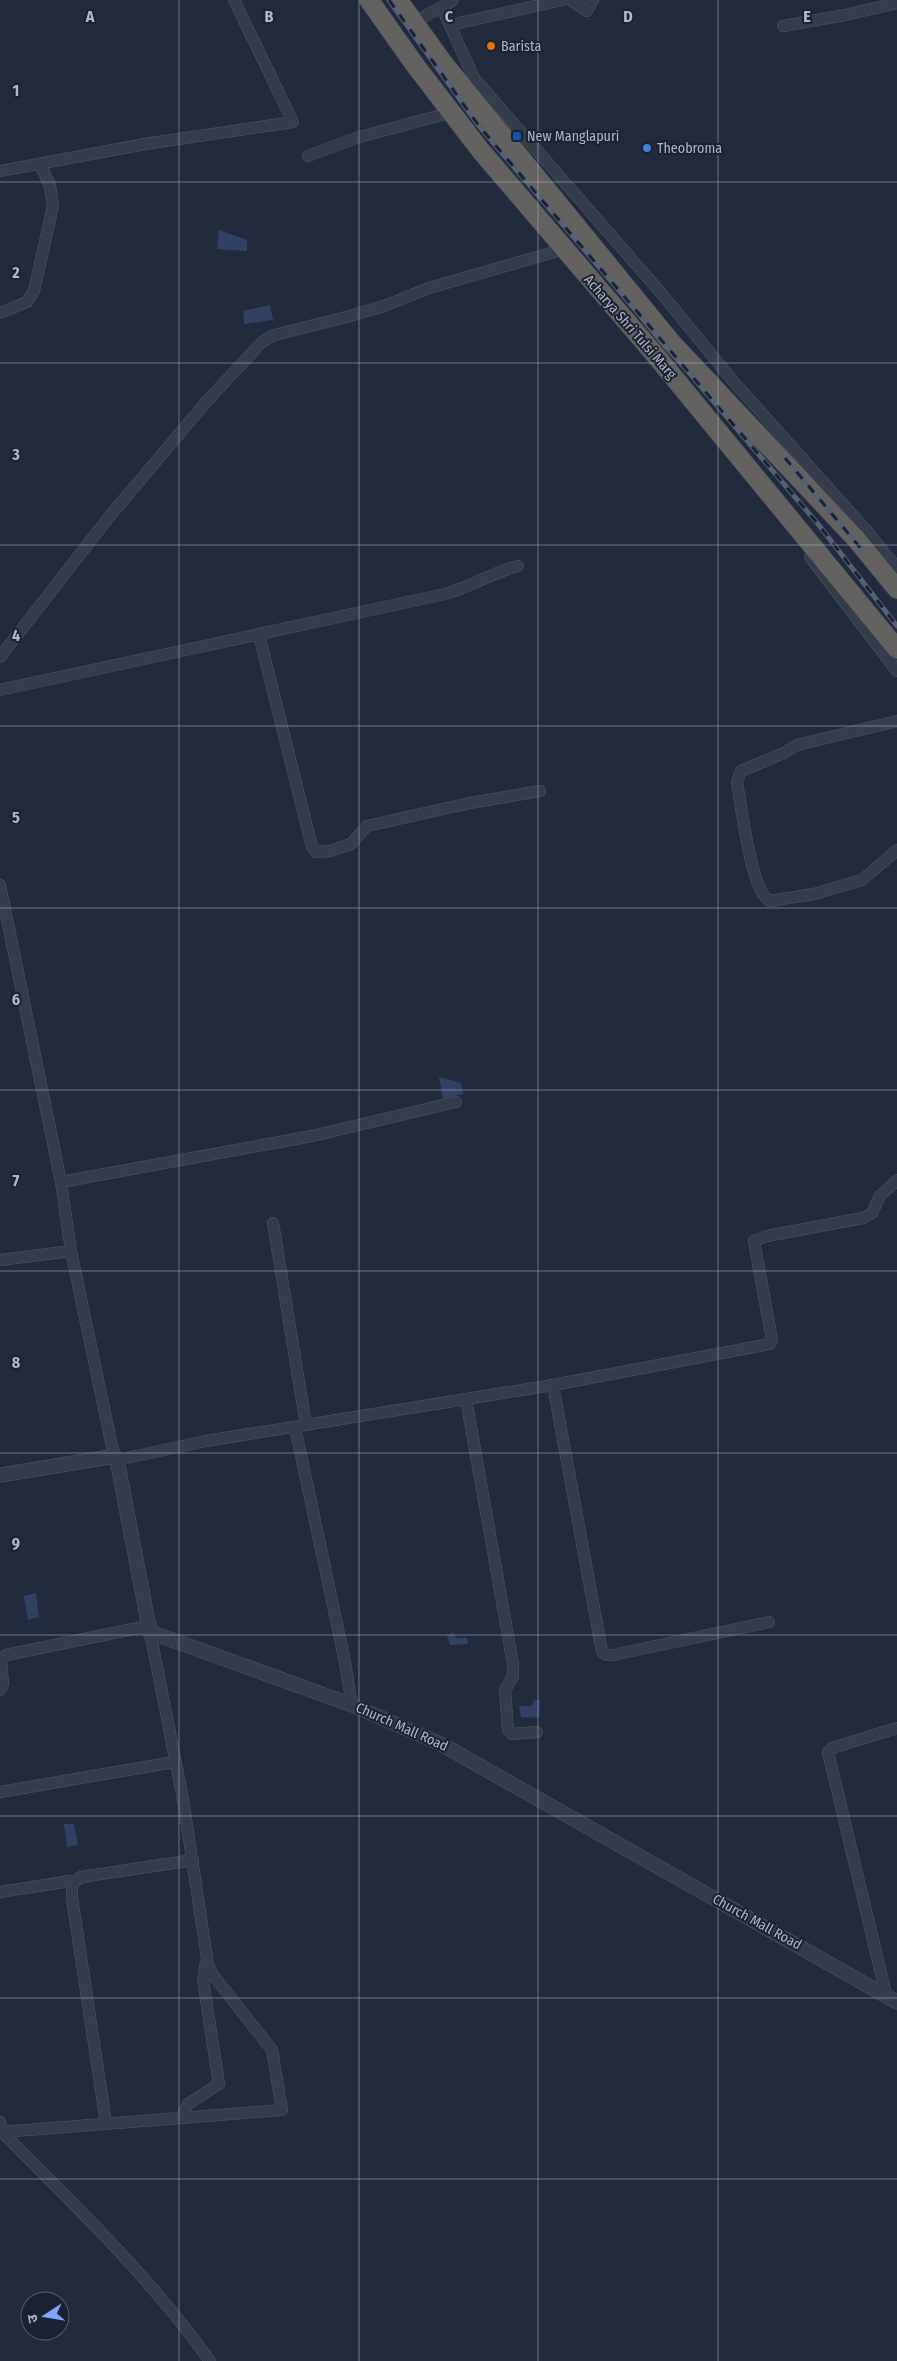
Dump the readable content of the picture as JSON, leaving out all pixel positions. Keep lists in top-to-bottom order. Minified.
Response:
{"streets":{"highway":["Acharya Shri Tulsi Marg"],"street":["Church Mall Road"]},"places":{"other":["Barista","Theobroma"],"transit":["New Manglapuri"]},"north":"left","grid":{"columns":["A","B","C","D","E"],"rows":["1","2","3","4","5","6","7","8","9"]}}
